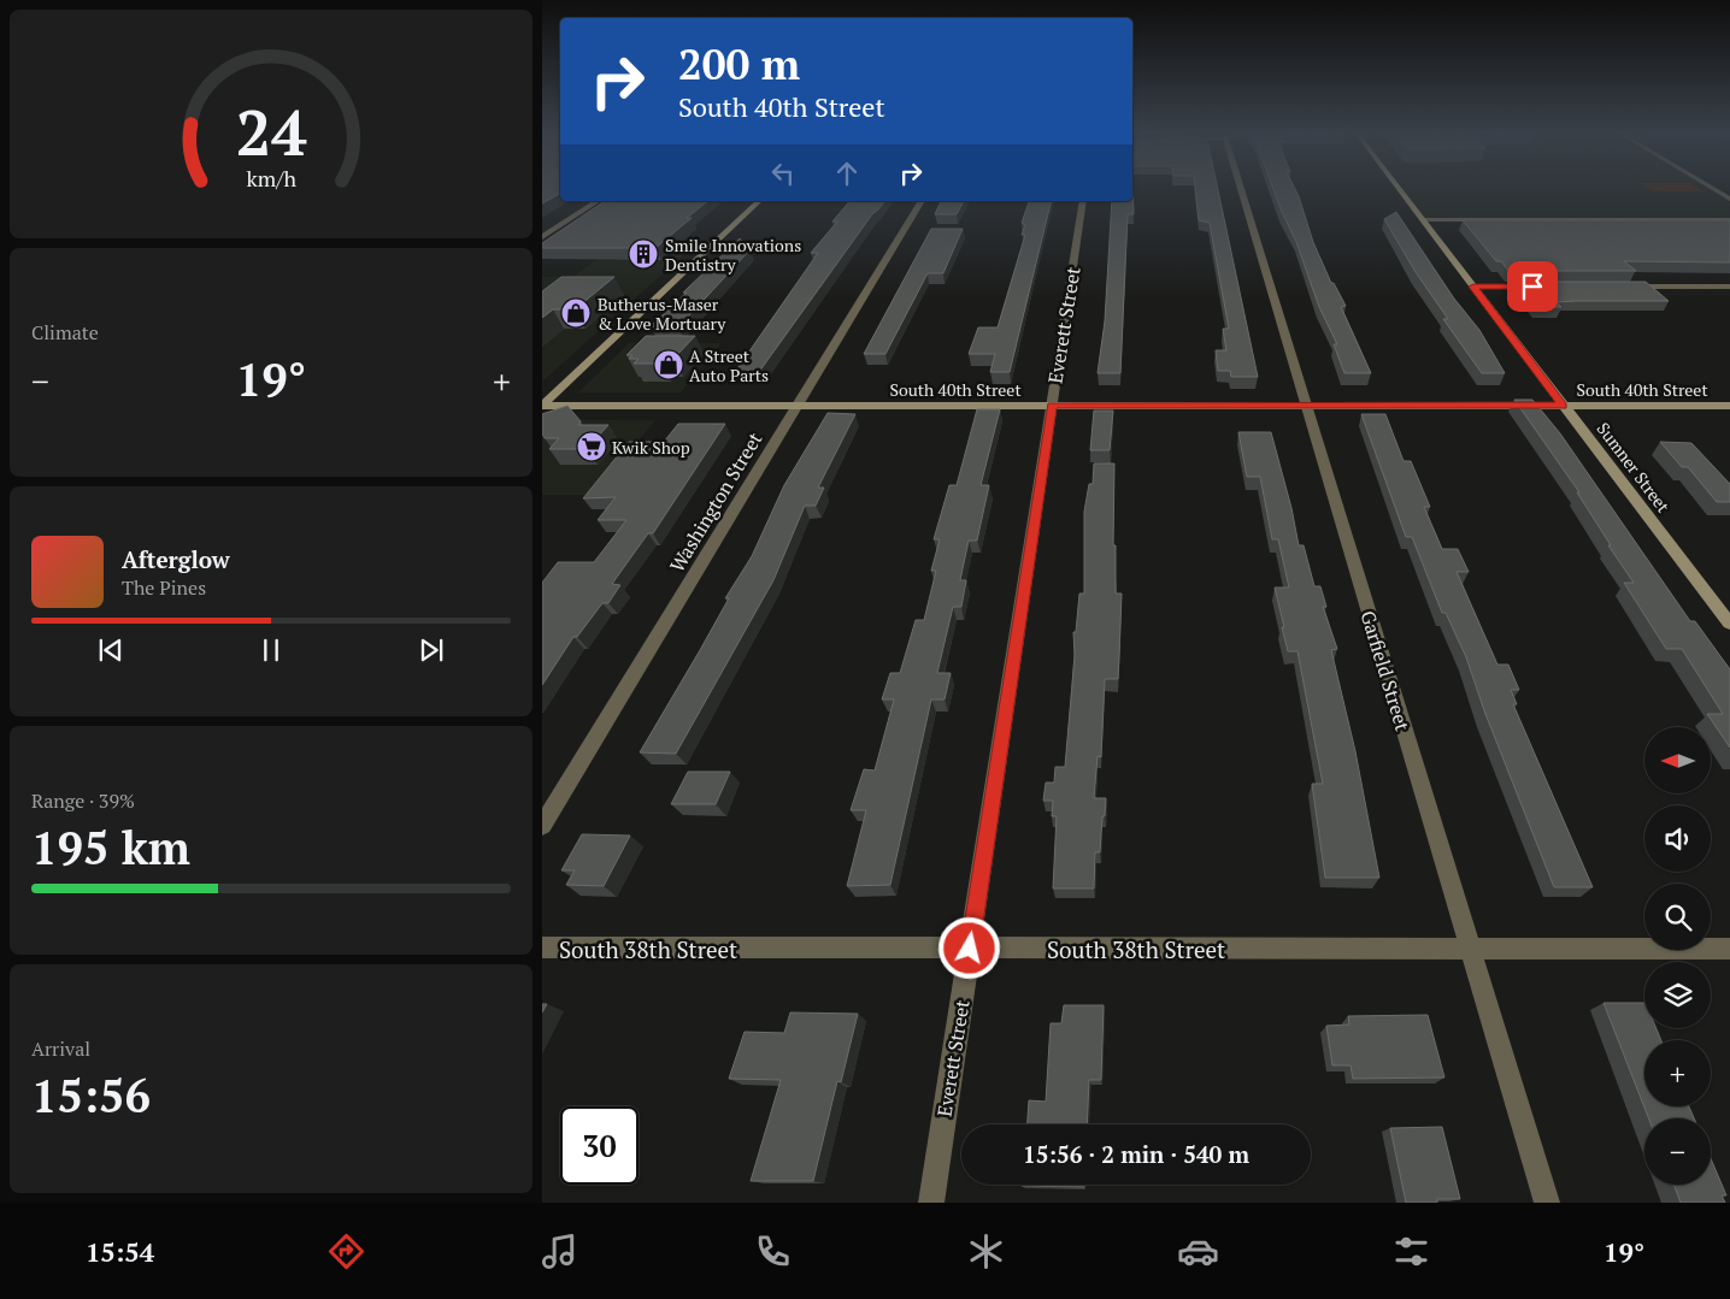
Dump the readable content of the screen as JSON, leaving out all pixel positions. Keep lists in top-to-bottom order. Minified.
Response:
{"streets":{"main road":["South 40th Street","Sumner Street"],"street":["Everett Street","Washington Street","Garfield Street","South 38th Street"]},"crossings":[["Everett Street","South 40th Street"],["Everett Street","South 38th Street"],["South 40th Street","Sumner Street"],["South 40th Street","Washington Street"],["South 40th Street","Garfield Street"],["Garfield Street","South 38th Street"]],"places":{"building":["Smile Innovations Dentistry"],"shop":["Butherus-Maser & Love Mortuary","A Street Auto Parts"],"supermarket":["Kwik Shop"]},"north":"left","page":{"turn":["200 m","South 40th Street"],"tile":["Climate",["Range · 39%","195 km"],["Arrival","15:56"]],"heat":["−","19°","+"],"song":["Afterglow","The Pines"],"map_buttons":["+","−"],"limit":"30","trip":"15:56 · 2 min · 540 m","tabs":["15:54","19°"],"gauge":["24","km/h"]}}
